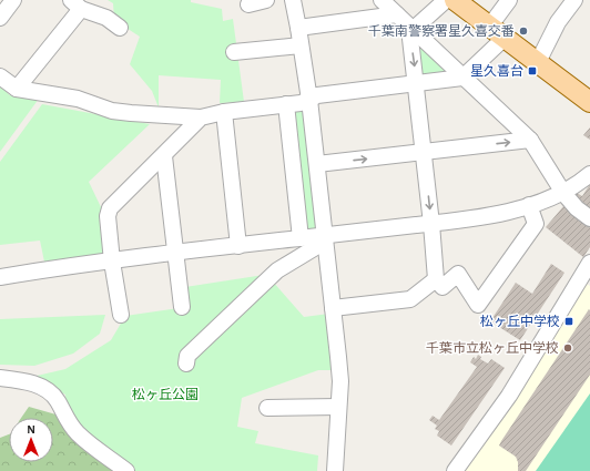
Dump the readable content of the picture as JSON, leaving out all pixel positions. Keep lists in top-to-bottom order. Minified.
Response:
{"parks":["松ヶ丘公園"],"places":{"other":["千葉南警察署星久喜交番","千葉市立松ヶ丘中学校"],"transit":["星久喜台","松ヶ丘中学校"]},"north":"top"}
